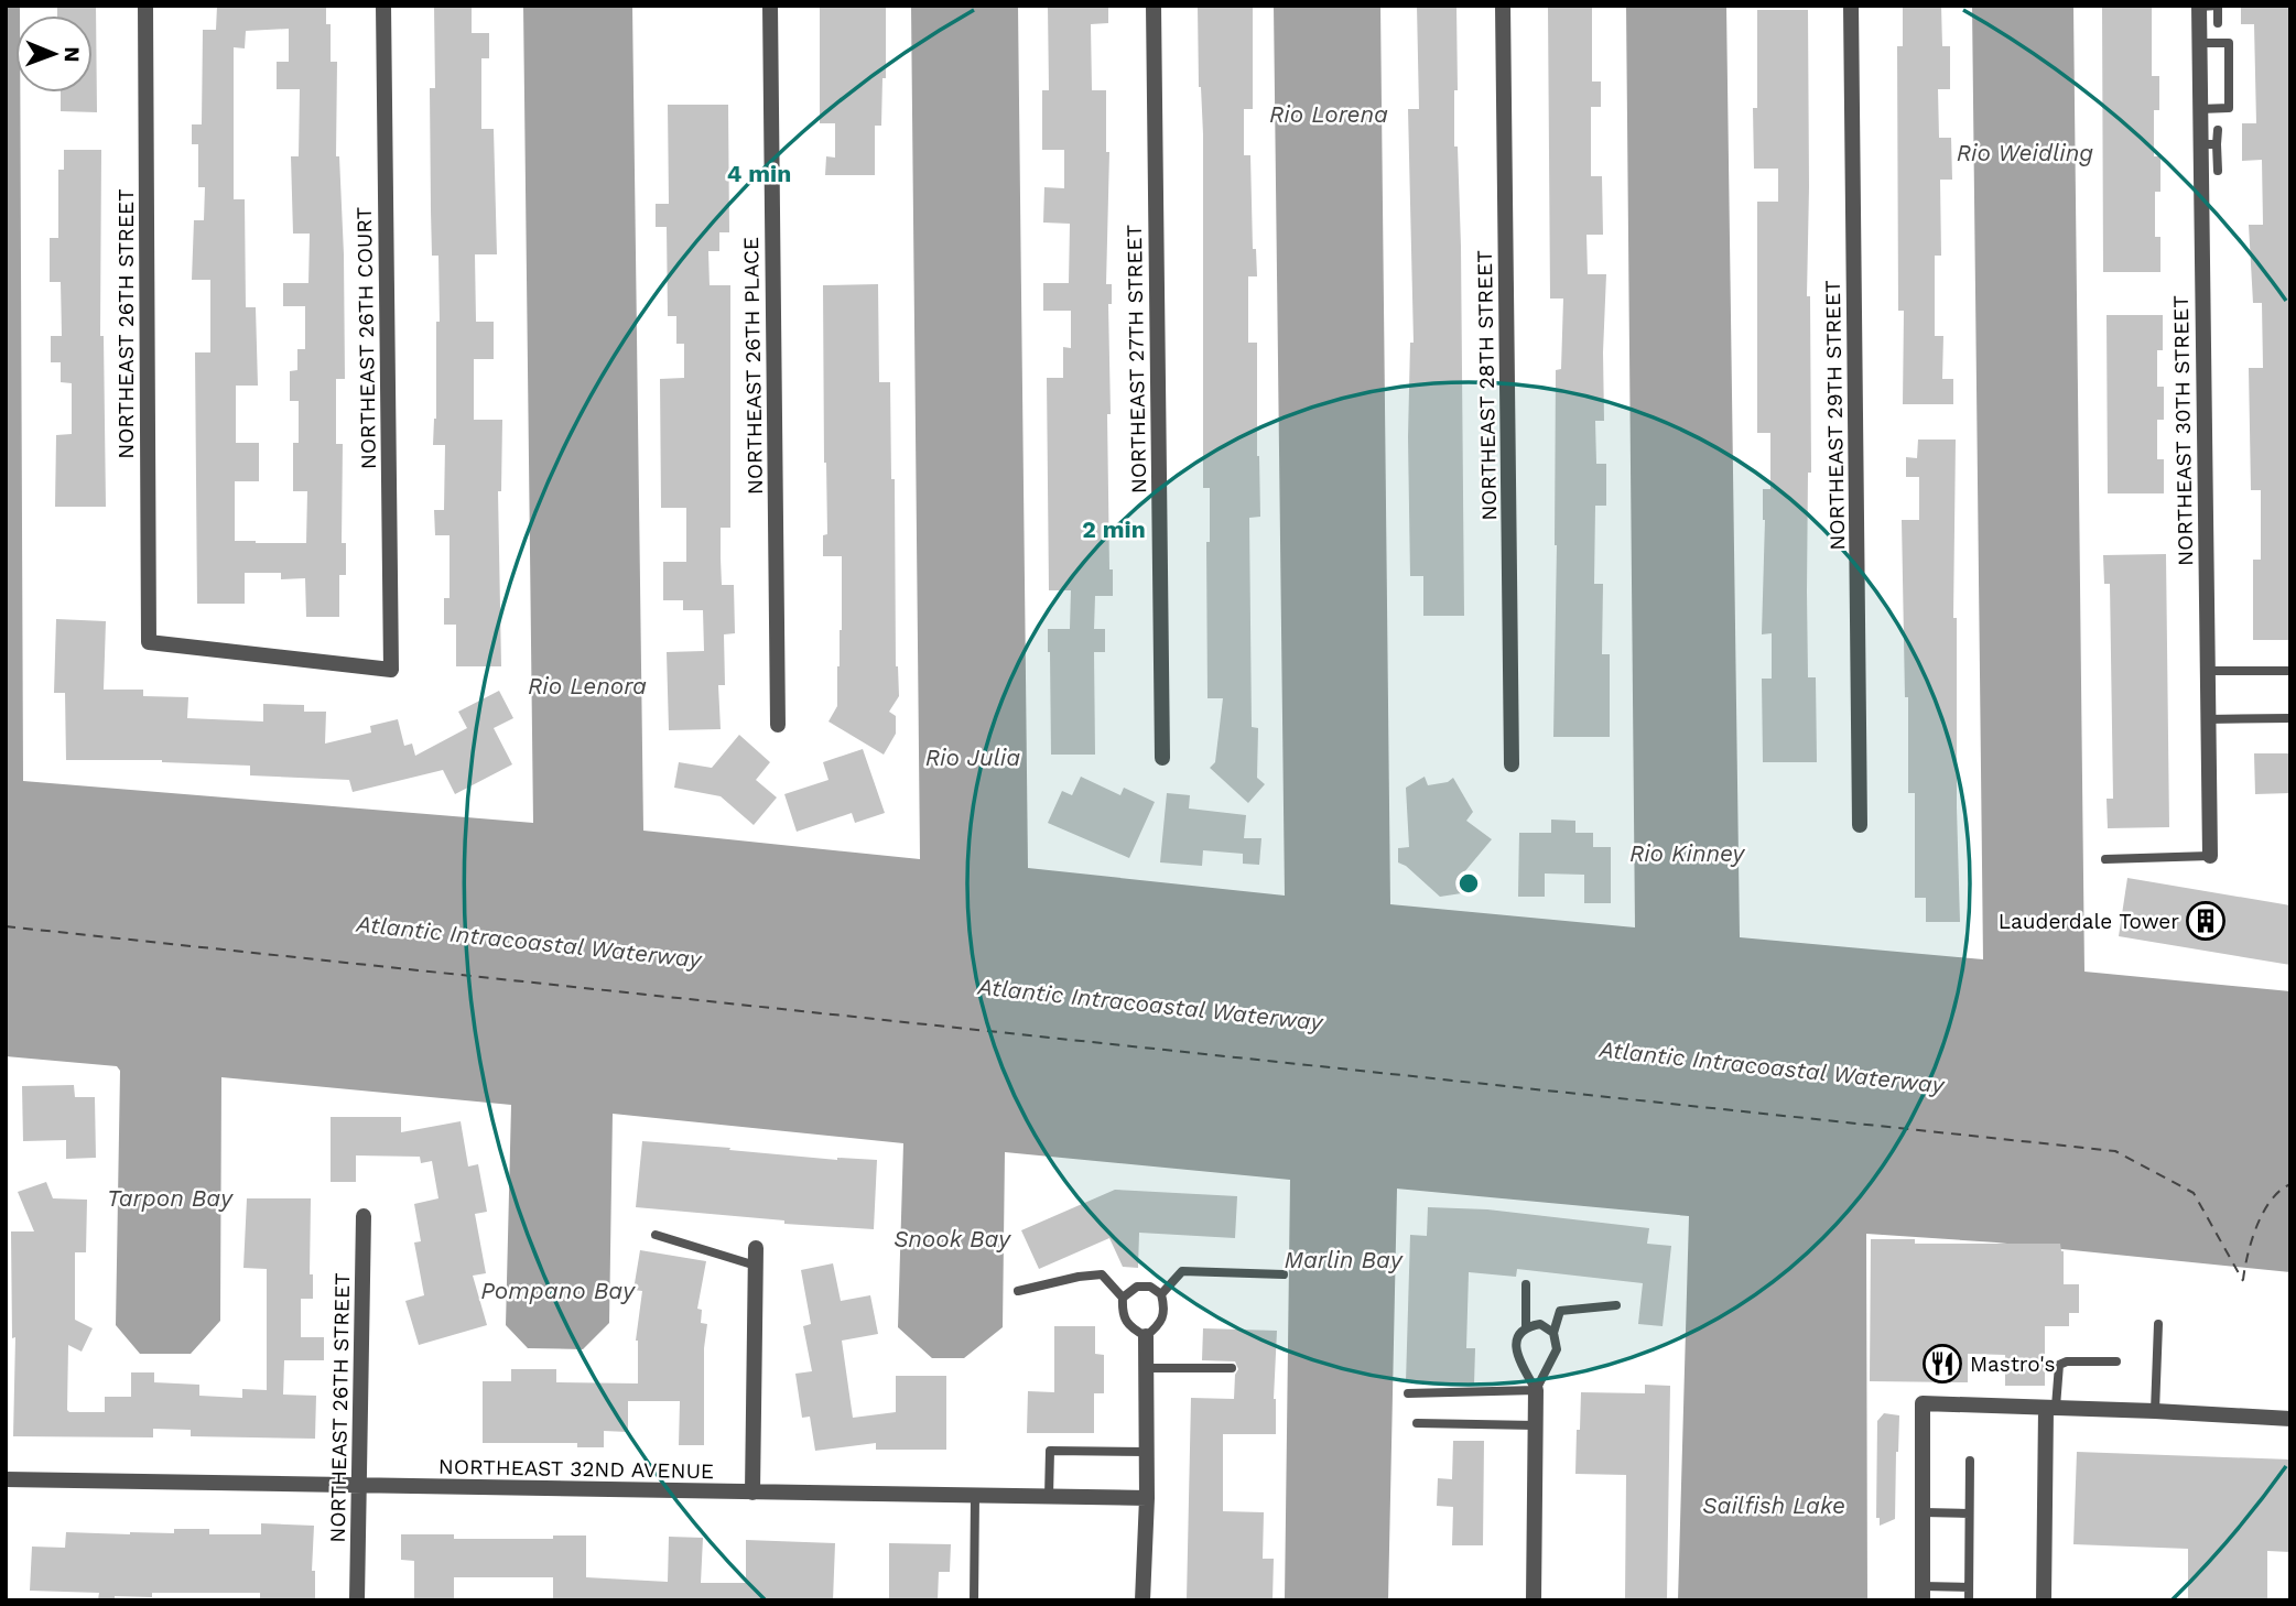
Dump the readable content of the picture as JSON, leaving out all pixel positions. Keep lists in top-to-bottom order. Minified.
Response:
{"streets":{"street":["NORTHEAST 26TH STREET","NORTHEAST 26TH COURT","NORTHEAST 27TH STREET","NORTHEAST 26TH PLACE","NORTHEAST 28TH STREET","NORTHEAST 29TH STREET","NORTHEAST 30TH STREET","NORTHEAST 32ND AVENUE"]},"crossings":[["NORTHEAST 26TH STREET","NORTHEAST 26TH COURT"],["NORTHEAST 26TH STREET","NORTHEAST 32ND AVENUE"]],"water":["Rio Lorena","Rio Weidling","Rio Lenora","Rio Julia","Rio Kinney","Atlantic Intracoastal Waterway","Tarpon Bay","Snook Bay","Marlin Bay","Pompano Bay","Sailfish Lake"],"places":{"building":["Lauderdale Tower"],"restaurant":["Mastro's"]},"north":"right","rings":["4 min","2 min"]}
